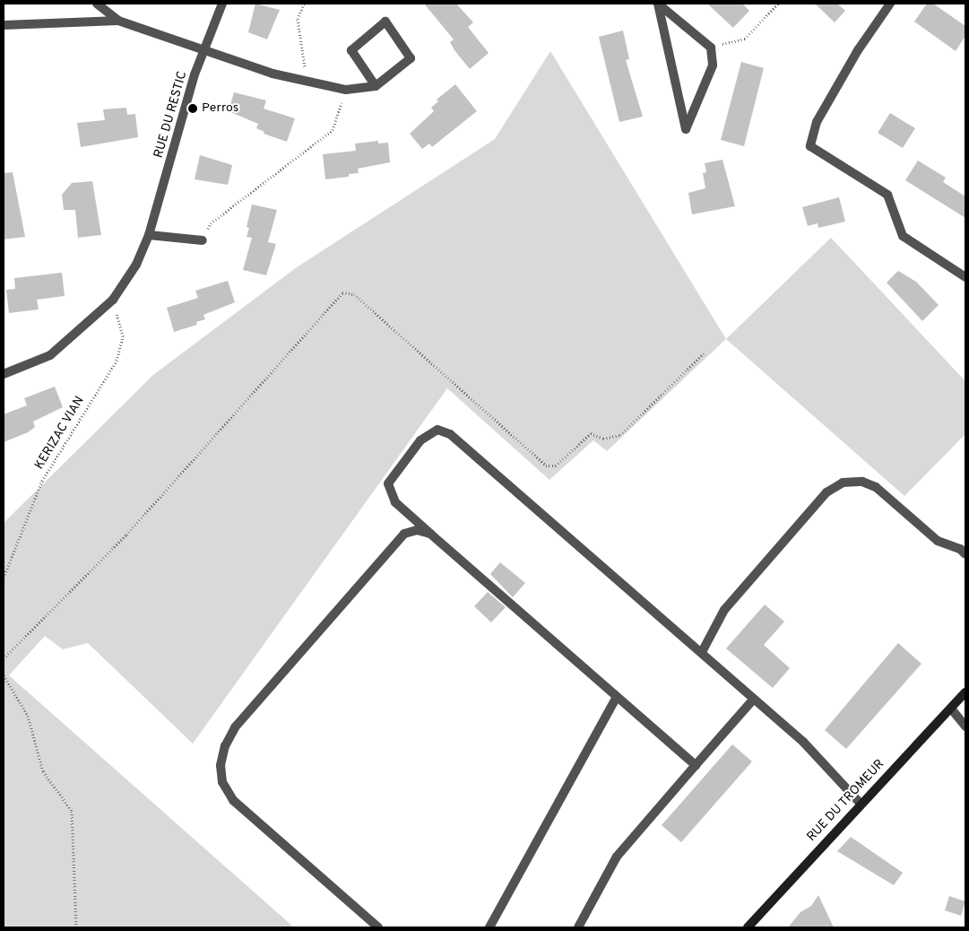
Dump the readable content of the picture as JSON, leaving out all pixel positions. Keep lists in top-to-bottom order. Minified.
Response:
{"streets":{"main road":["RUE DU TROMEUR"],"street":["RUE DU RESTIC"],"path":["KERIZAC VIAN"]},"crossings":[["RUE DU RESTIC","KERIZAC VIAN"]],"places":["Perros"]}
